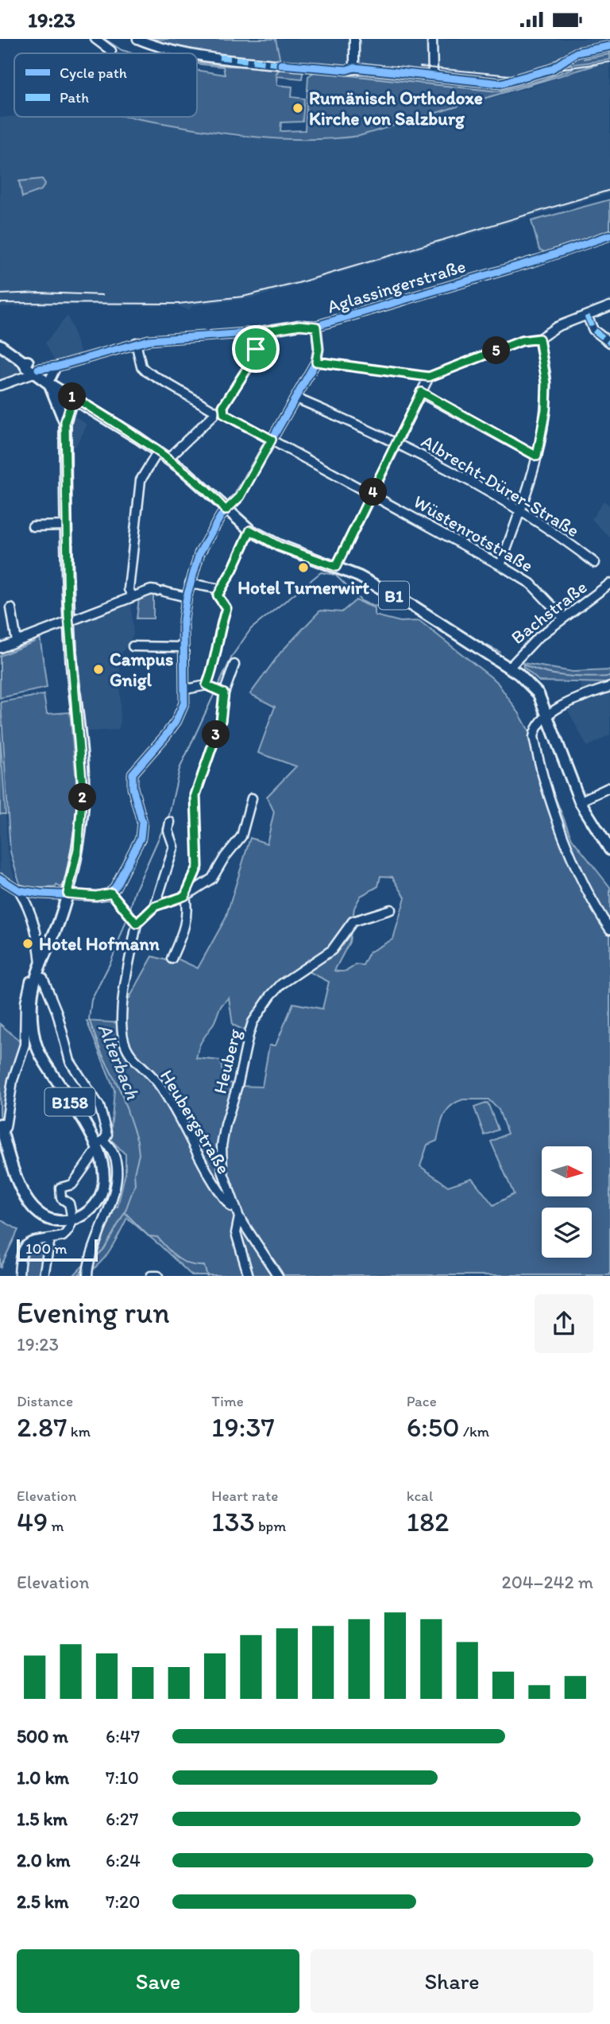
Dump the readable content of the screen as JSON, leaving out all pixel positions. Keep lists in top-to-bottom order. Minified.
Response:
{"streets":{"main road":["B1","B158"],"street":["Aglassingerstraße","Albrecht-Dürer-Straße","Wüstenrotstraße","Bachstraße","Heuberg","Heubergstraße"]},"crossings":[["Aglassingerstraße","Wüstenrotstraße"],["Aglassingerstraße","B1"],["Wüstenrotstraße","Bachstraße"],["B1","Bachstraße"],["B1","B158"],["Heuberg","Heubergstraße"]],"water":["Alterbach"],"places":["Rumänisch Orthodoxe Kirche von Salzburg","Hotel Turnerwirt","Campus Gnigl","Hotel Hofmann"],"legend":["Cycle path","Path"],"scale_bar":"100 m","north":"right","page":{"status":"19:23","pins":["5","1","4","3","2"],"scale":"100 m","heading":["Evening run","19:23"],"stats":[["Distance","2.87 km"],["Time","19:37"],["Pace","6:50 /km"],["Elevation","49 m"],["Heart rate","133 bpm"],["kcal","182"]],"chart":["Elevation","204–242 m"],"list":[{"name":"500 m","note":"6:47"},{"name":"1.0 km","note":"7:10"},{"name":"1.5 km","note":"6:27"},{"name":"2.0 km","note":"6:24"},{"name":"2.5 km","note":"7:20"}],"buttons":["Save","Share"]}}
